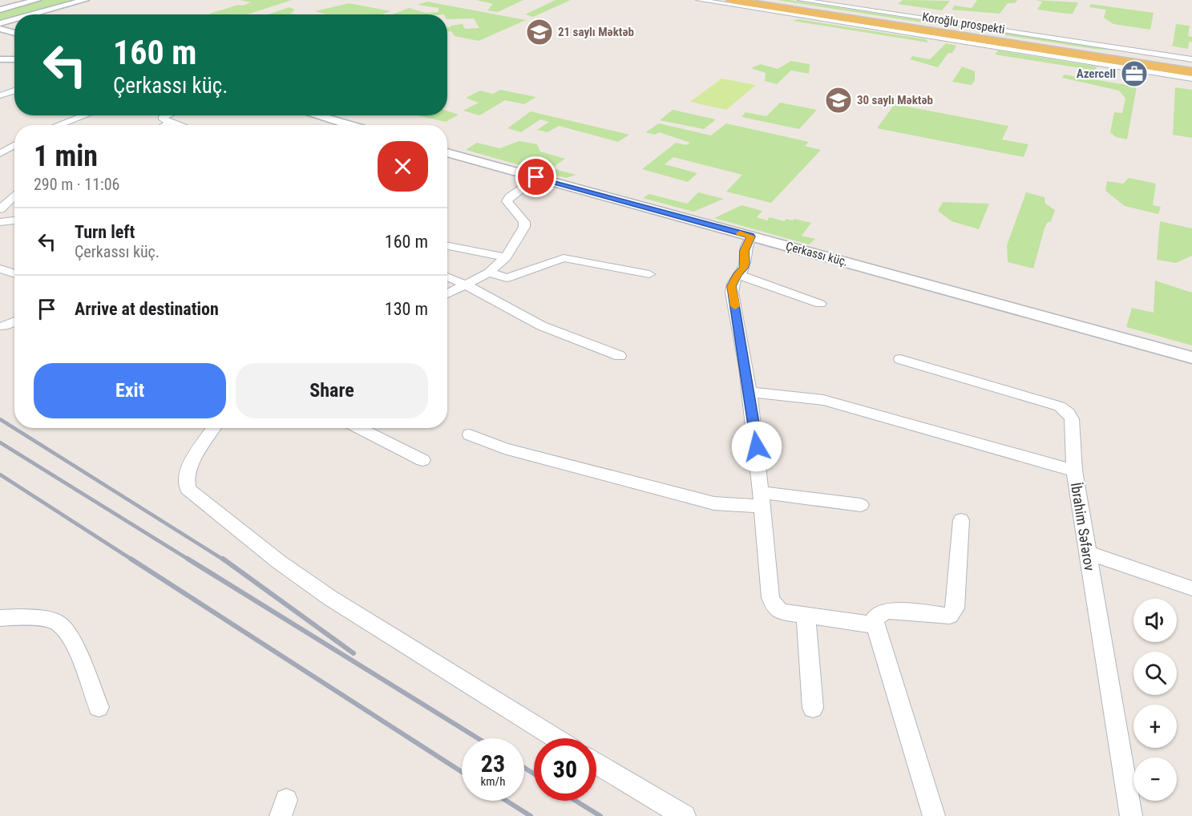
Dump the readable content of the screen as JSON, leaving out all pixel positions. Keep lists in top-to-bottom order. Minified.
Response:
{"streets":{"main road":["Koroğlu prospekti"],"street":["Çerkassı küç.","İbrahim Səfərov"]},"places":{"school or university":["21 saylı Məktəb","30 saylı Məktəb"],"office":["Azercell"]},"page":{"turn":["160 m","Çerkassı küç."],"heading":["1 min","290 m · 11:06"],"list":[{"name":"Turn left","note":"Çerkassı küç.","value":"160 m"},{"name":"Arrive at destination","value":"130 m"}],"buttons":["Exit","Share"],"map_buttons":["+","−"],"speed":"23 km/h","limit":"30"}}
